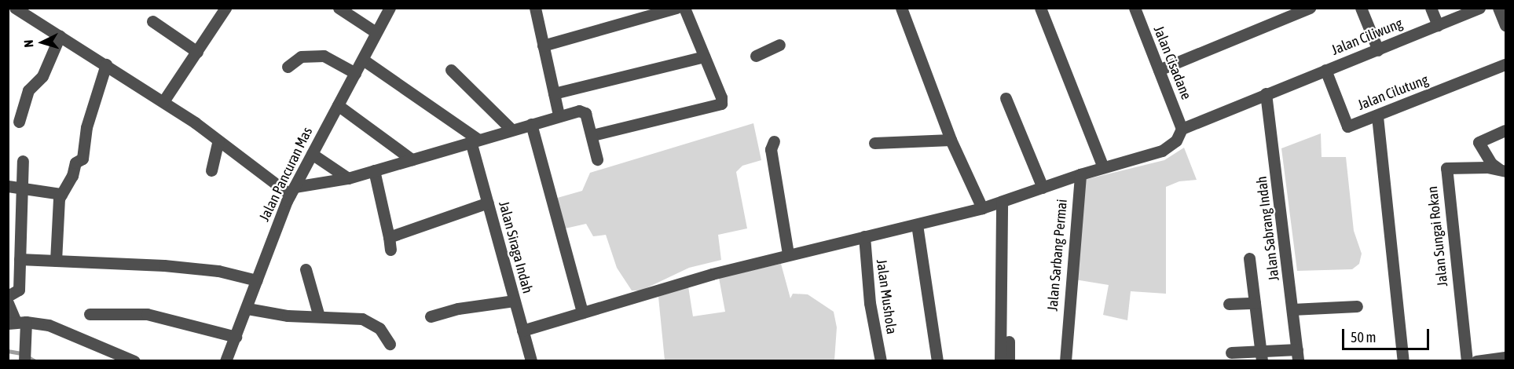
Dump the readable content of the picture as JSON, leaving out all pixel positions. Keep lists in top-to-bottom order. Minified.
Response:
{"streets":{"street":["Jalan Ciliwung","Jalan Cisadane","Jalan Cilutung","Jalan Pancuran Mas","Jalan Sabrang Indah","Jalan Sungai Rokan","Jalan Siraga Indah","Jalan Sarbang Permai","Jalan Mushola"]},"crossings":[["Jalan Ciliwung","Jalan Cisadane"],["Jalan Ciliwung","Jalan Cilutung"],["Jalan Ciliwung","Jalan Sabrang Indah"]],"scale_bar":"50 m","north":"left"}
